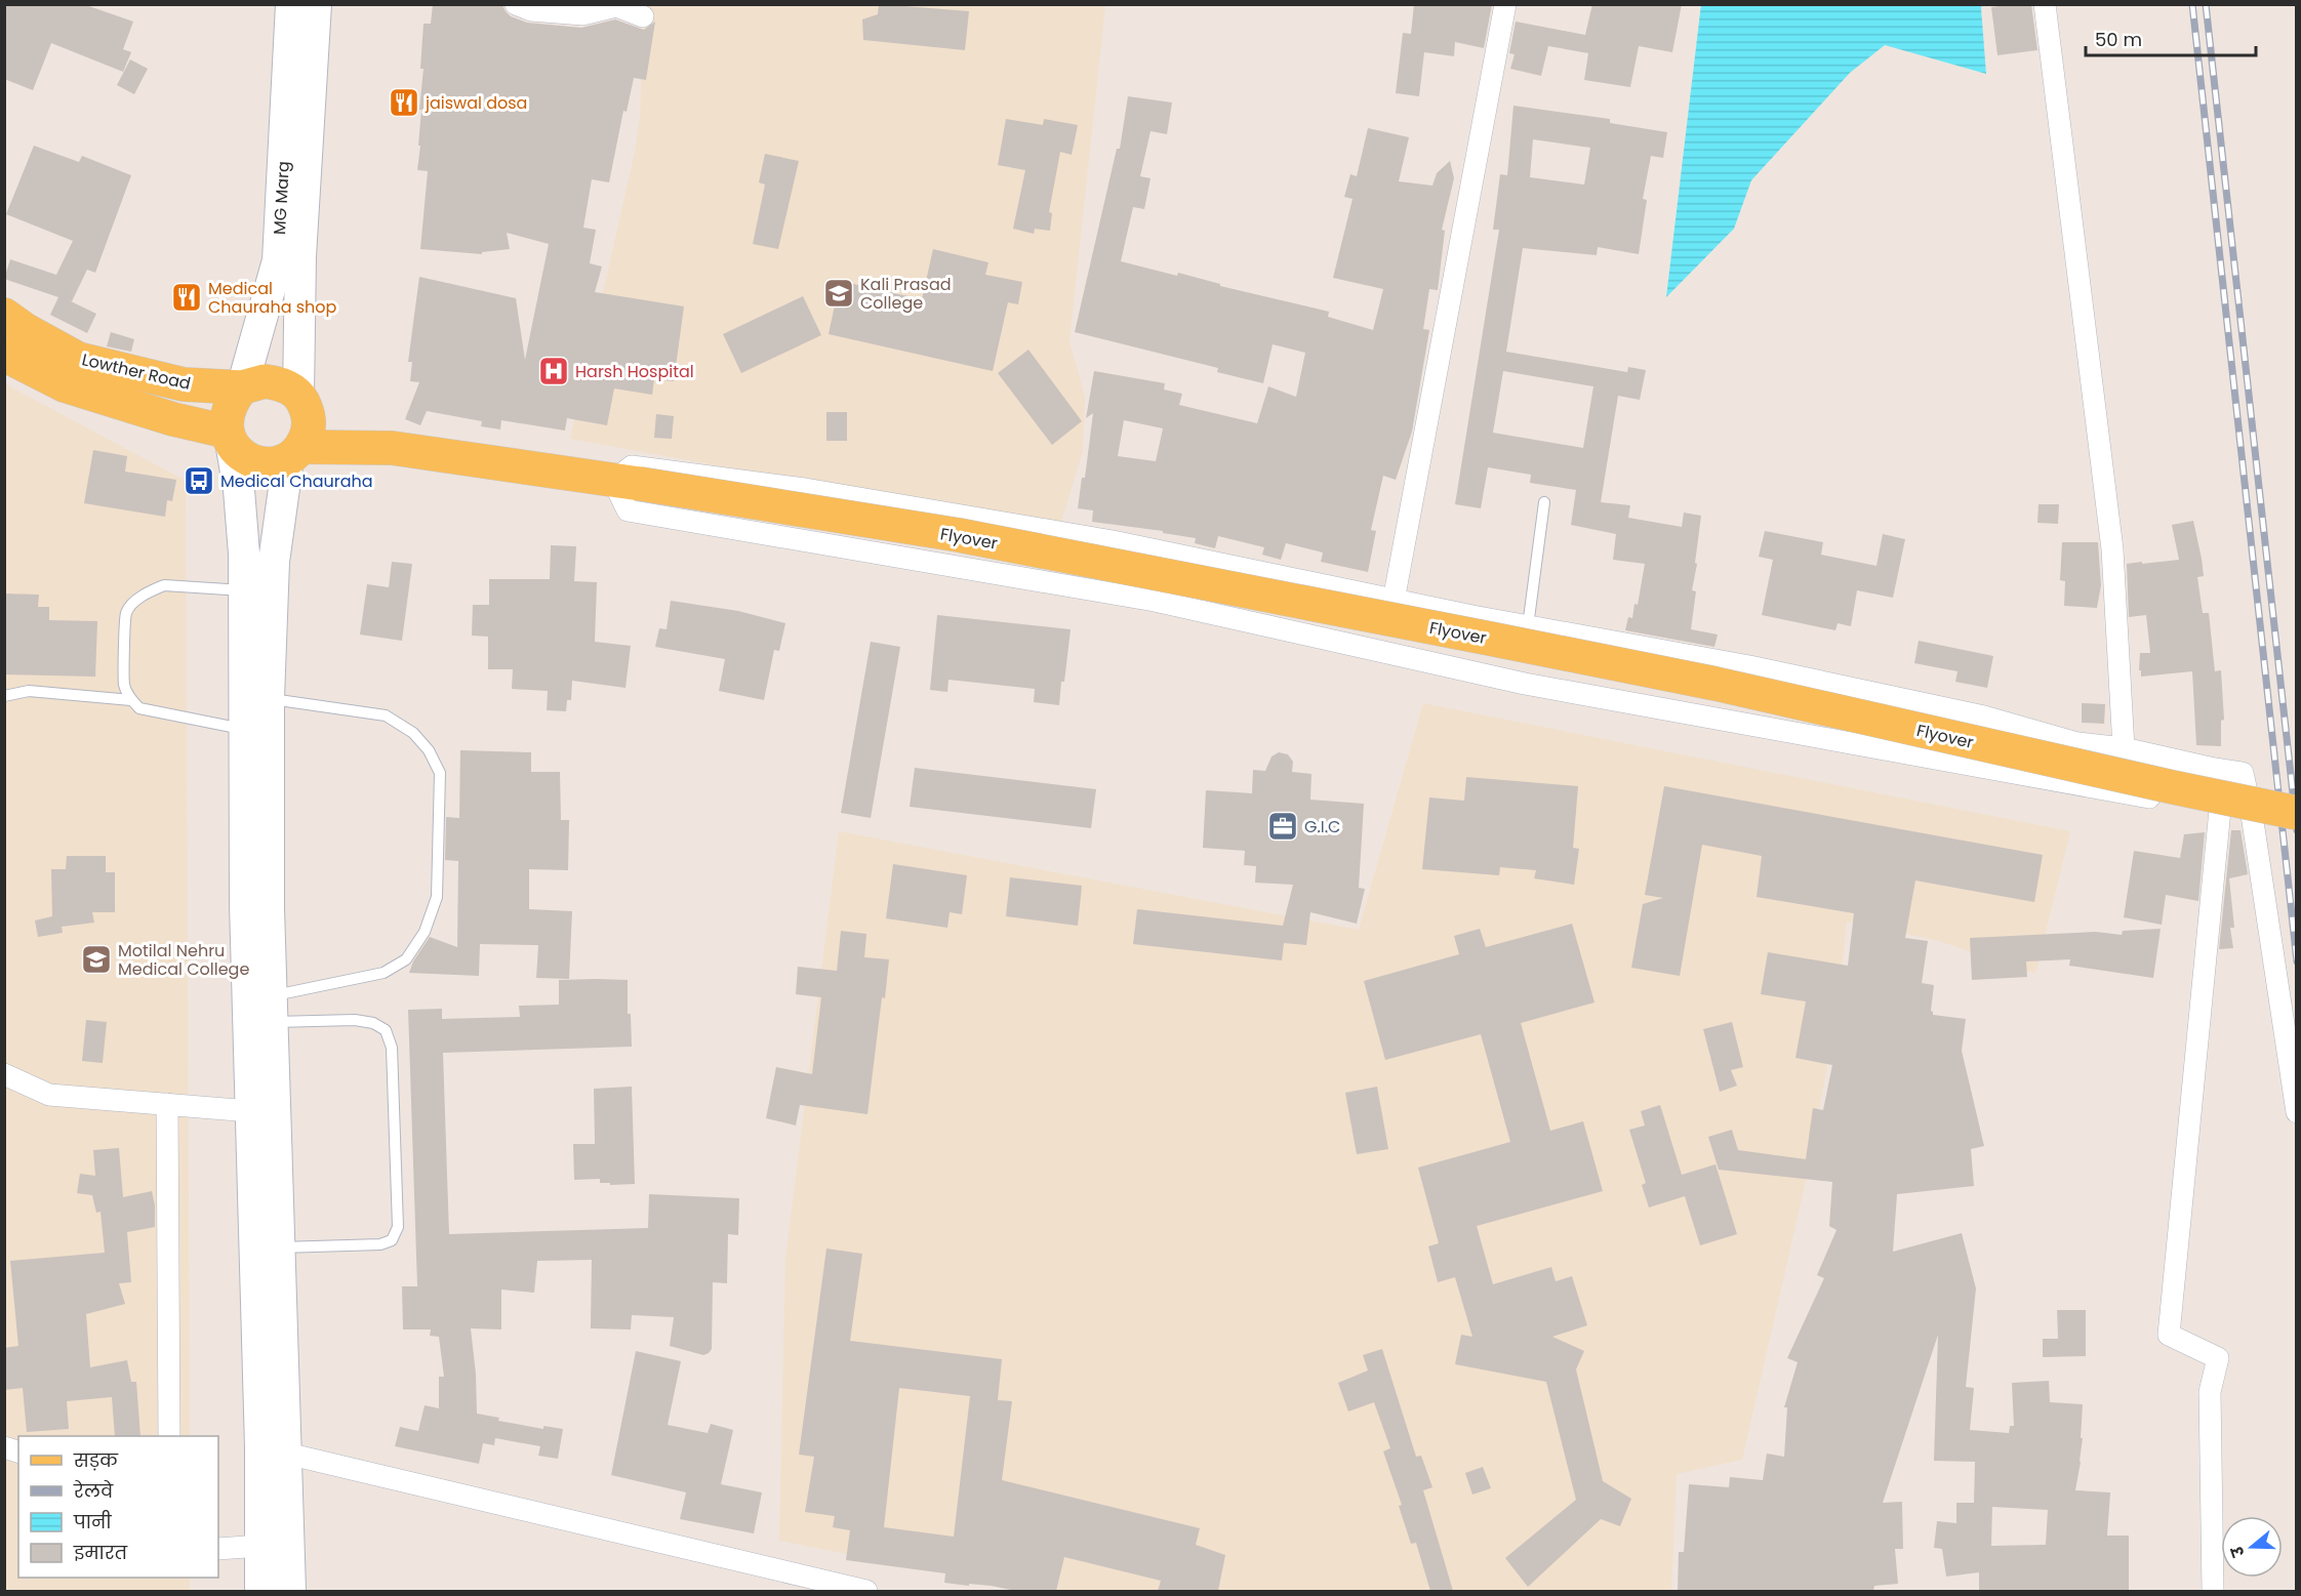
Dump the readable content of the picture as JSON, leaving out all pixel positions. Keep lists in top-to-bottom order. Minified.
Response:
{"streets":{"main road":["MG Marg","Lowther Road","Flyover"]},"crossings":[["MG Marg","Lowther Road"]],"places":{"restaurant":["jaiswal dosa","Medical Chauraha shop"],"school or university":["Kali Prasad College","Motilal Nehru Medical College"],"hospital":["Harsh Hospital"],"bus stop":["Medical Chauraha"],"office":["G.I.C"]},"legend":["सड़क","रेलवे","पानी","इमारत"],"scale_bar":"50 m","north":"left"}
